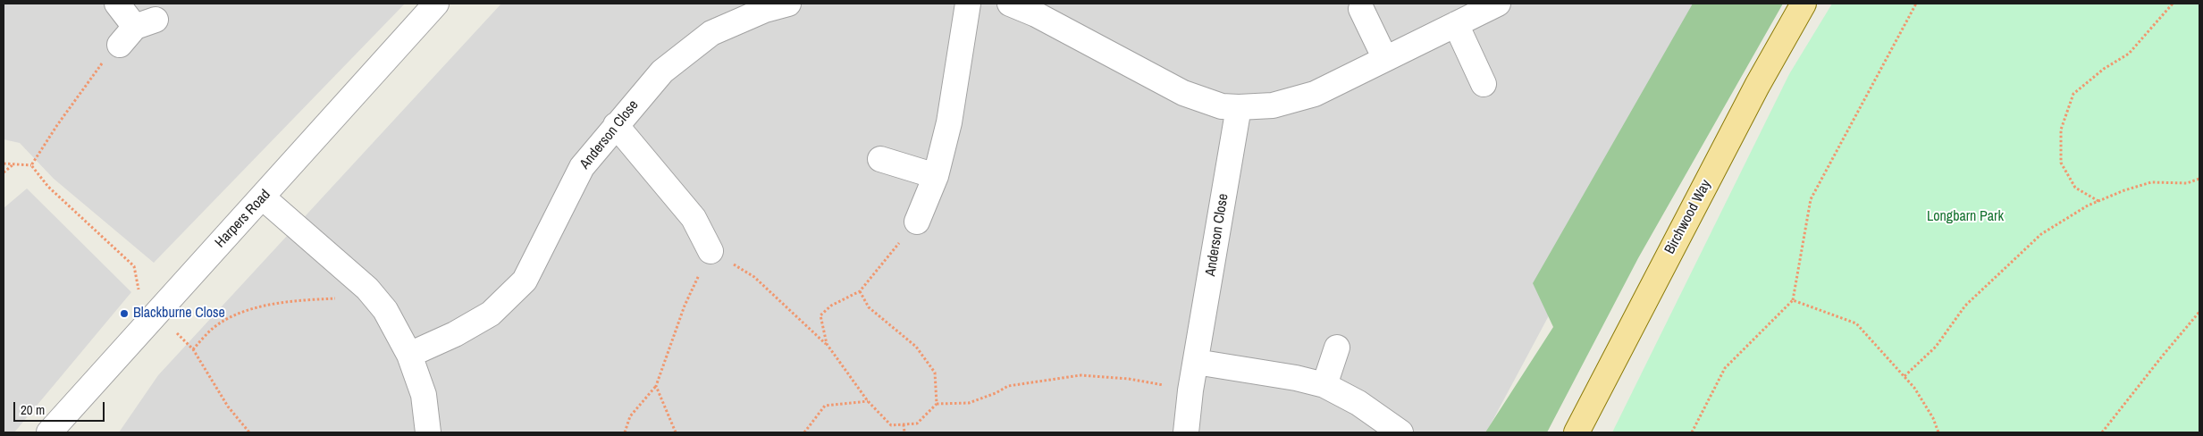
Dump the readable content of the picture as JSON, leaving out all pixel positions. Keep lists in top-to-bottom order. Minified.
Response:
{"streets":{"main road":["Birchwood Way"],"street":["Anderson Close","Harpers Road"]},"parks":["Longbarn Park"],"places":["Blackburne Close"],"scale_bar":"20 m"}
